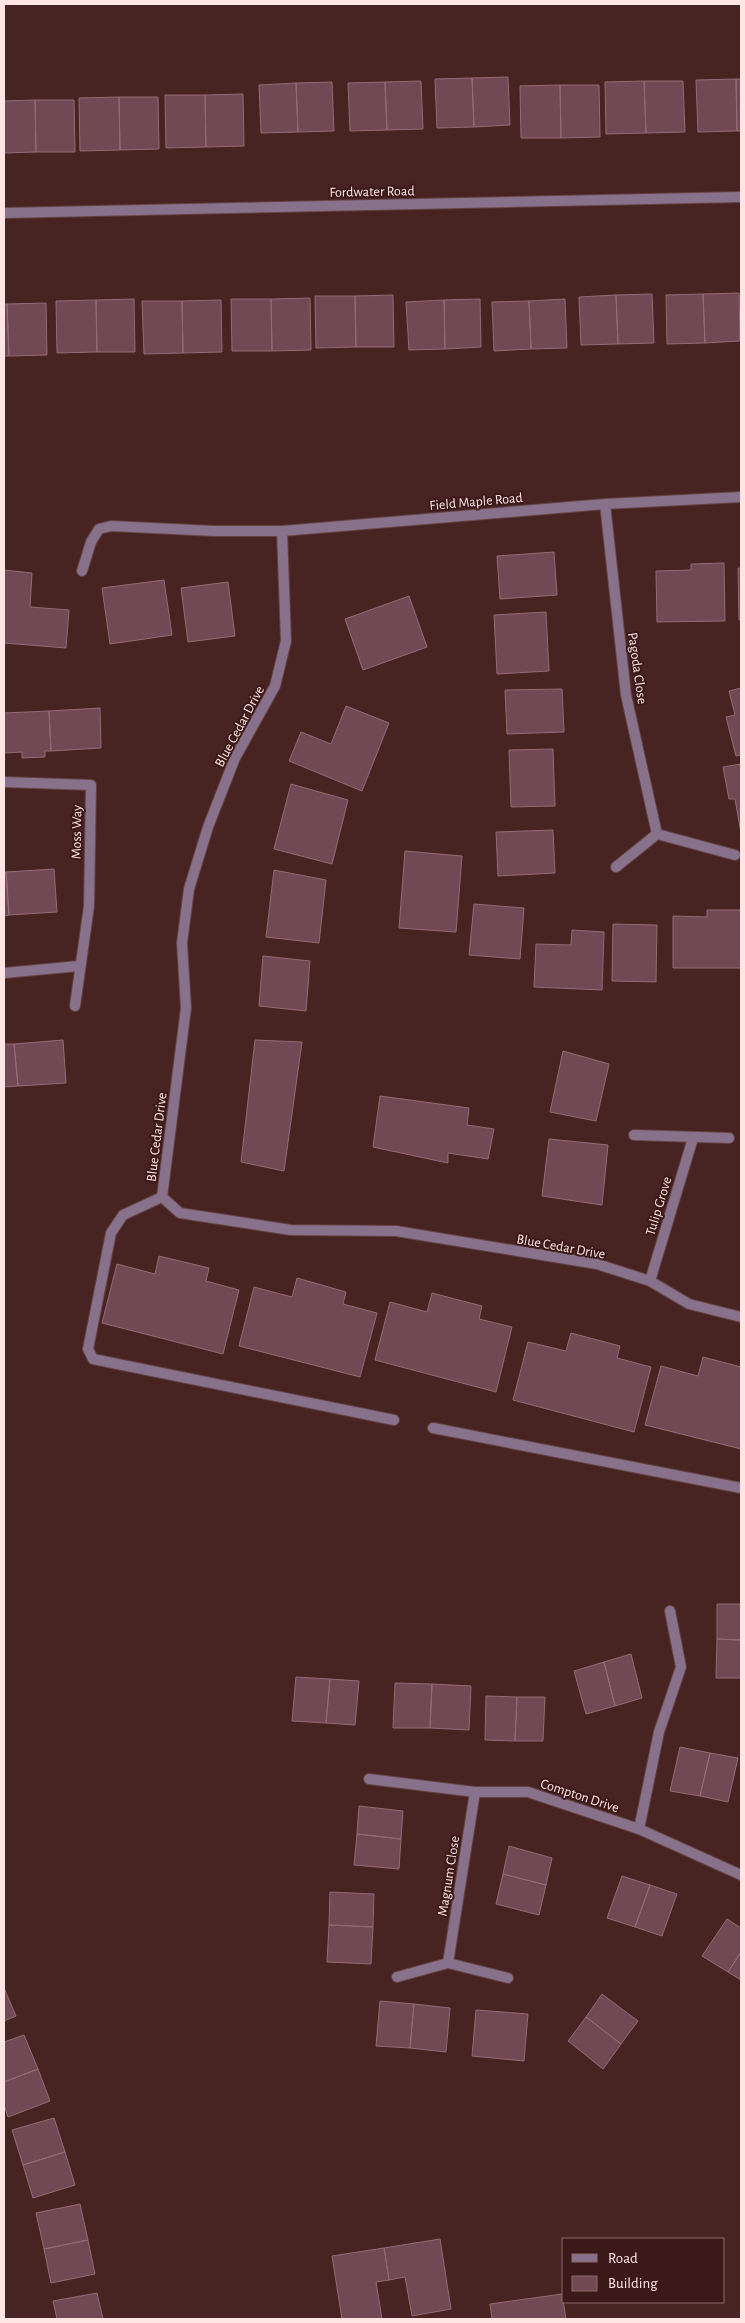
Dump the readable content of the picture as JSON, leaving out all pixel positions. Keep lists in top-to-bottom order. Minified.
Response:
{"streets":{"street":["Fordwater Road","Field Maple Road","Pagoda Close","Blue Cedar Drive","Moss Way","Tulip Grove","Compton Drive","Magnum Close"]},"crossings":[["Field Maple Road","Pagoda Close"],["Field Maple Road","Blue Cedar Drive"],["Blue Cedar Drive","Tulip Grove"],["Compton Drive","Magnum Close"]],"legend":["Road","Building"]}
